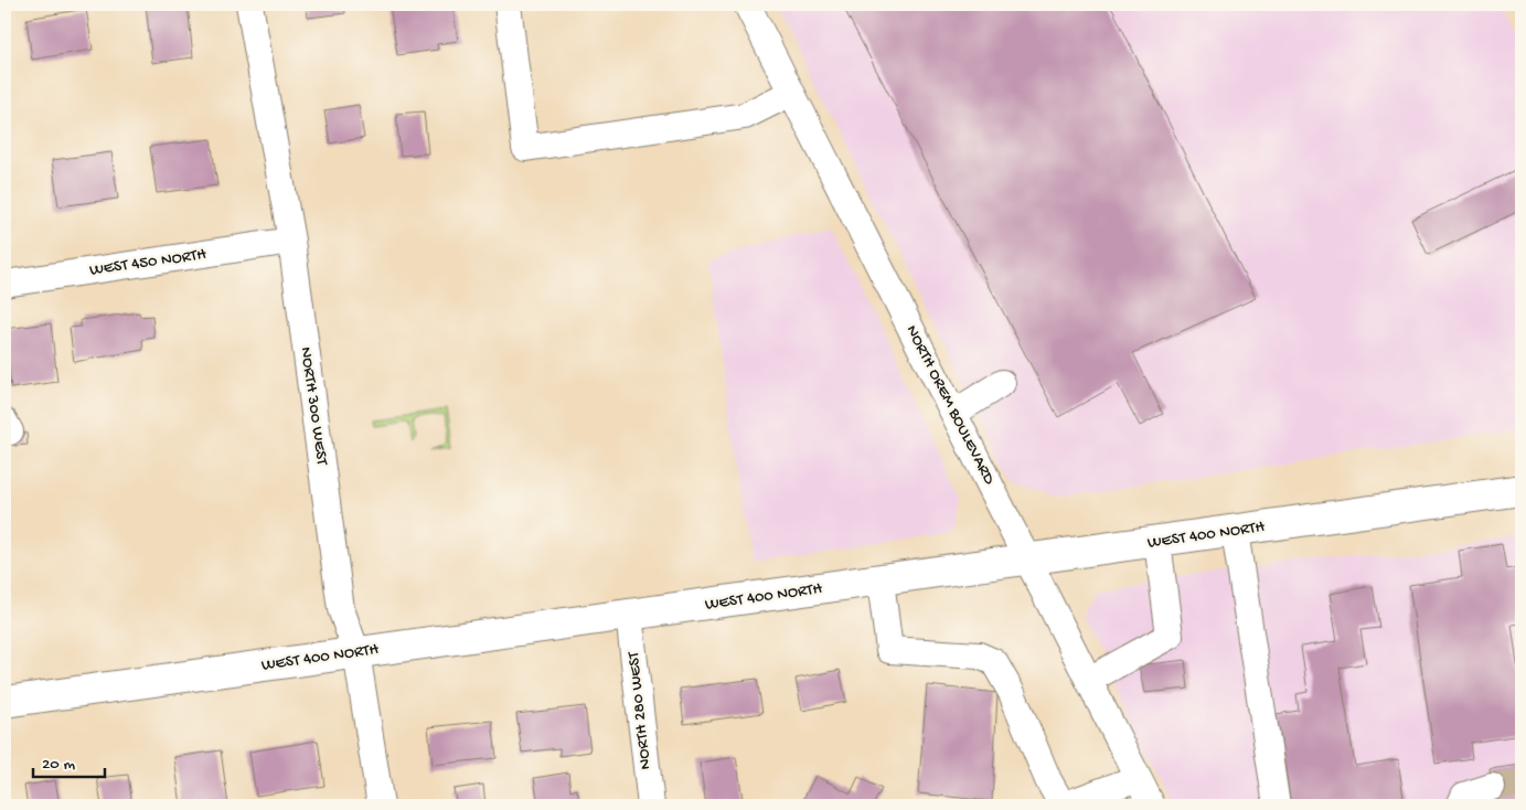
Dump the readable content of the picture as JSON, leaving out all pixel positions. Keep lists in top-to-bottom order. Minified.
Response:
{"streets":{"main road":["WEST 400 NORTH"],"street":["WEST 450 NORTH","NORTH OREM BOULEVARD","NORTH 300 WEST","NORTH 280 WEST"]},"crossings":[["WEST 450 NORTH","NORTH 300 WEST"],["NORTH OREM BOULEVARD","WEST 400 NORTH"],["NORTH 300 WEST","WEST 400 NORTH"],["WEST 400 NORTH","NORTH 280 WEST"]],"scale_bar":"20 m"}
